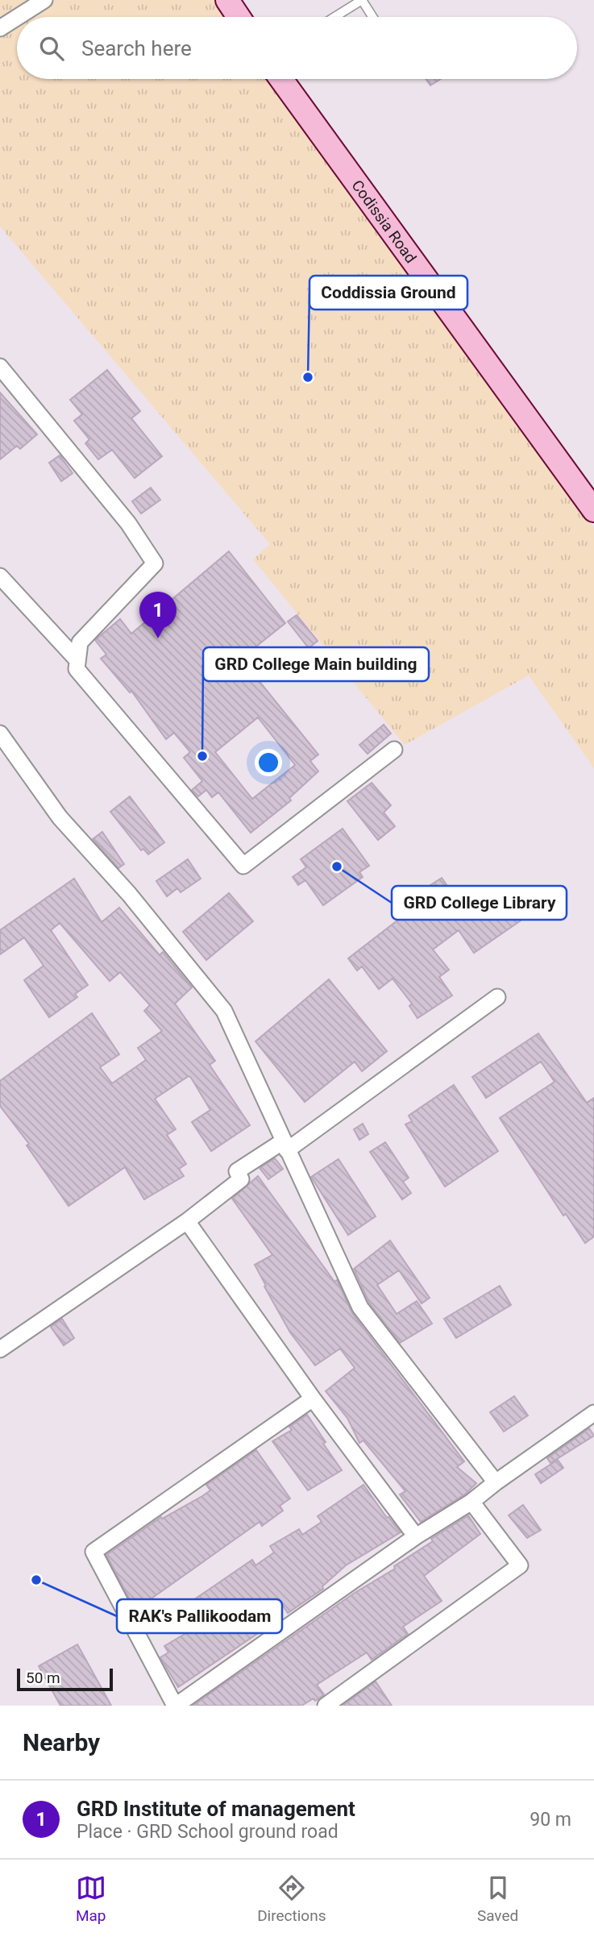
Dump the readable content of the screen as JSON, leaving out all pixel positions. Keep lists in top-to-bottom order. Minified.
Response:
{"streets":{"street":["Codissia Road"]},"places":["Coddissia Ground","GRD College Main building","GRD College Library","RAK's Pallikoodam"],"scale_bar":"50 m","page":{"search":"Search here","pins":"1","scale":"50 m","heading":"Nearby","list":[{"mark":"1","name":"GRD Institute of management","note":"Place · GRD School ground road","value":"90 m"}],"nav":["Map","Directions","Saved"]}}
